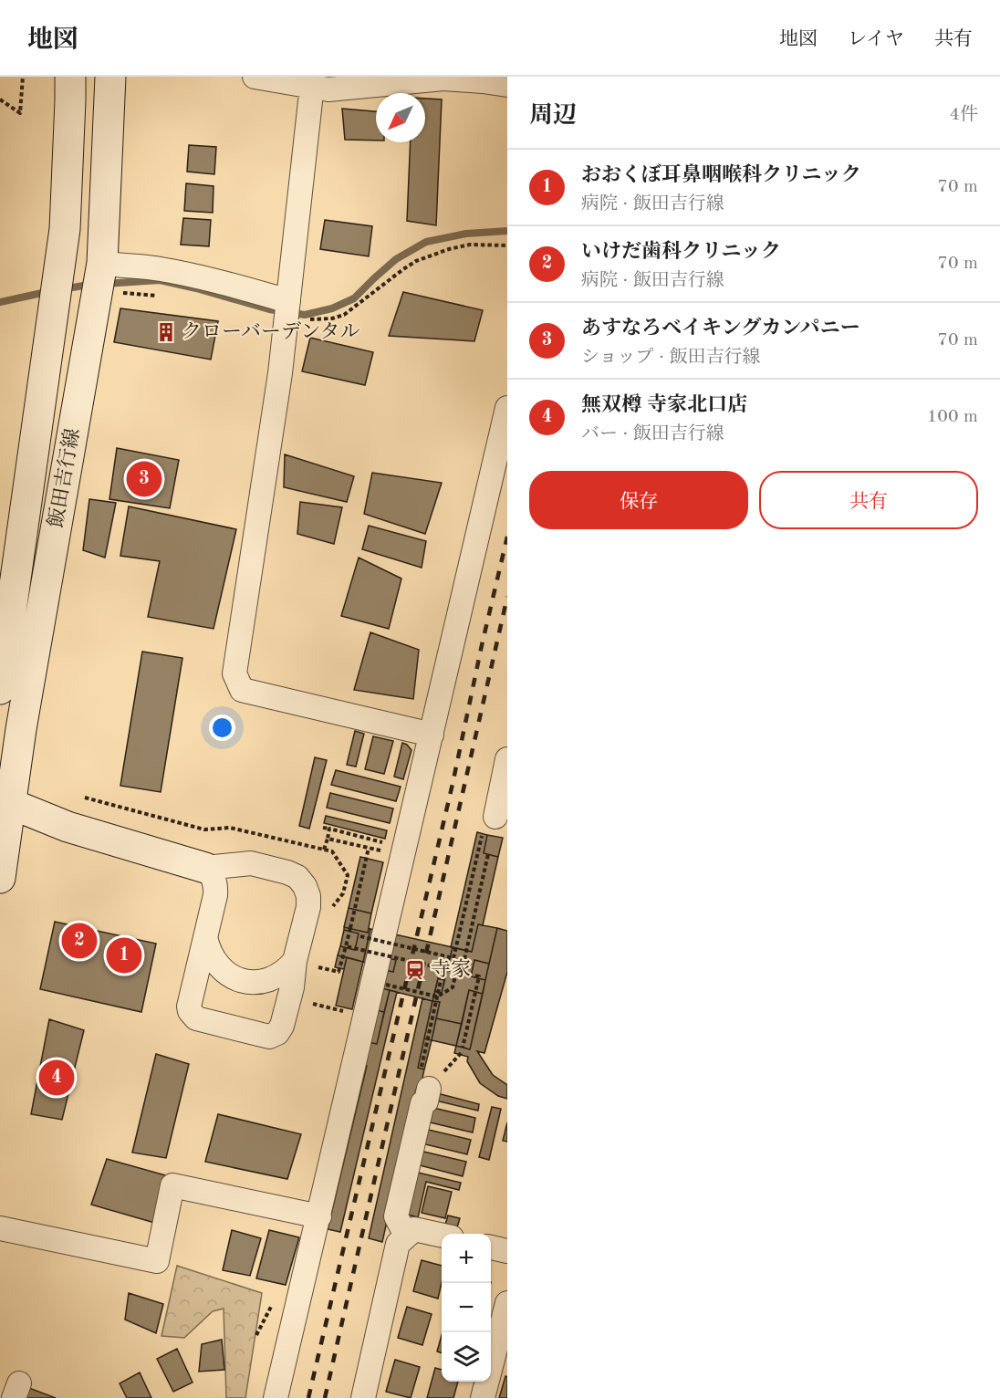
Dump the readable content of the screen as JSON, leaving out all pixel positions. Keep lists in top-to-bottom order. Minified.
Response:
{"streets":{"main road":["飯田吉行線"]},"places":{"building":["クローバーデンタル"],"station":["寺家"]},"north":"bottom left","page":{"header":"地図","nav":["地図","レイヤ","共有"],"heading":["周辺","4件"],"list":[{"mark":"1","name":"おおくぼ耳鼻咽喉科クリニック","note":"病院 · 飯田吉行線","value":"70 m"},{"mark":"2","name":"いけだ歯科クリニック","note":"病院 · 飯田吉行線","value":"70 m"},{"mark":"3","name":"あすなろベイキングカンパニー","note":"ショップ · 飯田吉行線","value":"70 m"},{"mark":"4","name":"無双樽 寺家北口店","note":"バー · 飯田吉行線","value":"100 m"}],"buttons":["保存","共有"],"pins":["3","2","1","4"],"map_buttons":["+","−"]}}
